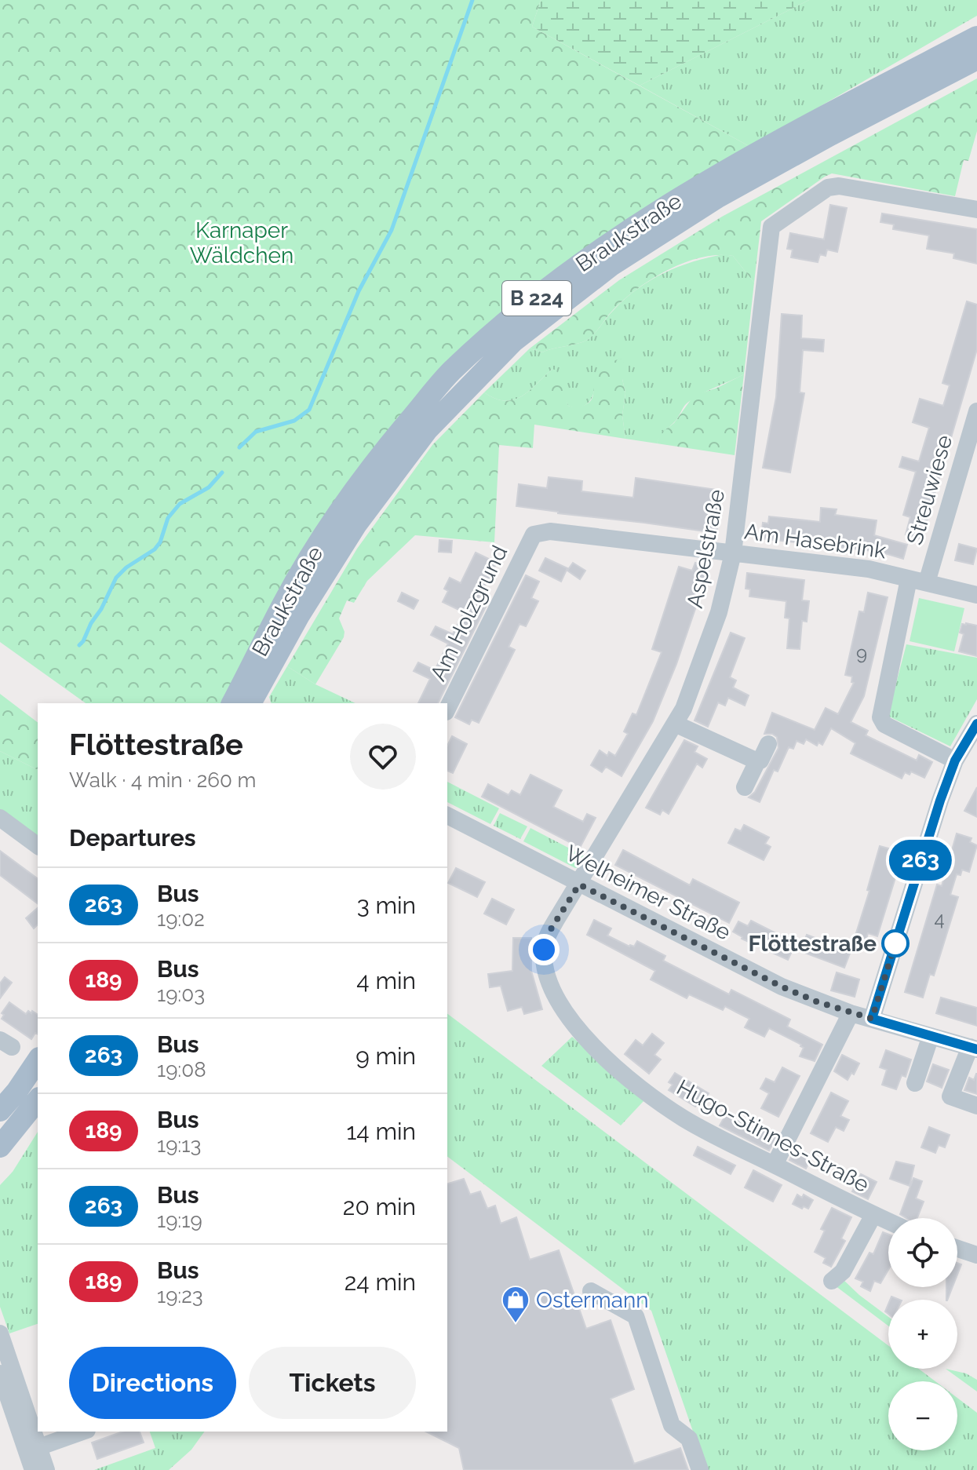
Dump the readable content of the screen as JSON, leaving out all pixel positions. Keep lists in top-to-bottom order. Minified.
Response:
{"streets":{"main road":["Braukstraße","B 224"],"street":["Streuwiese","Am Hasebrink","Aspelstraße","Am Holzgrund","Welheimer Straße","Hugo-Stinnes-Straße"]},"crossings":[["Streuwiese","Am Hasebrink"],["Am Hasebrink","Aspelstraße"],["Am Hasebrink","Am Holzgrund"],["Aspelstraße","Welheimer Straße"],["Aspelstraße","Hugo-Stinnes-Straße"],["Welheimer Straße","Hugo-Stinnes-Straße"]],"parks":["Karnaper Wäldchen"],"places":{"other":["Flöttestraße"],"shop":["Ostermann"]},"lines":["bus line 263"],"house_numbers":["9","4"],"page":{"on_map":"263","heading":[["Flöttestraße","Walk · 4 min · 260 m"],"Departures"],"list":[{"mark":"263","name":"Bus","note":"19:02","value":"3 min"},{"mark":"189","name":"Bus","note":"19:03","value":"4 min"},{"mark":"263","name":"Bus","note":"19:08","value":"9 min"},{"mark":"189","name":"Bus","note":"19:13","value":"14 min"},{"mark":"263","name":"Bus","note":"19:19","value":"20 min"},{"mark":"189","name":"Bus","note":"19:23","value":"24 min"}],"map_buttons":["+","−"],"buttons":["Directions","Tickets"]}}
